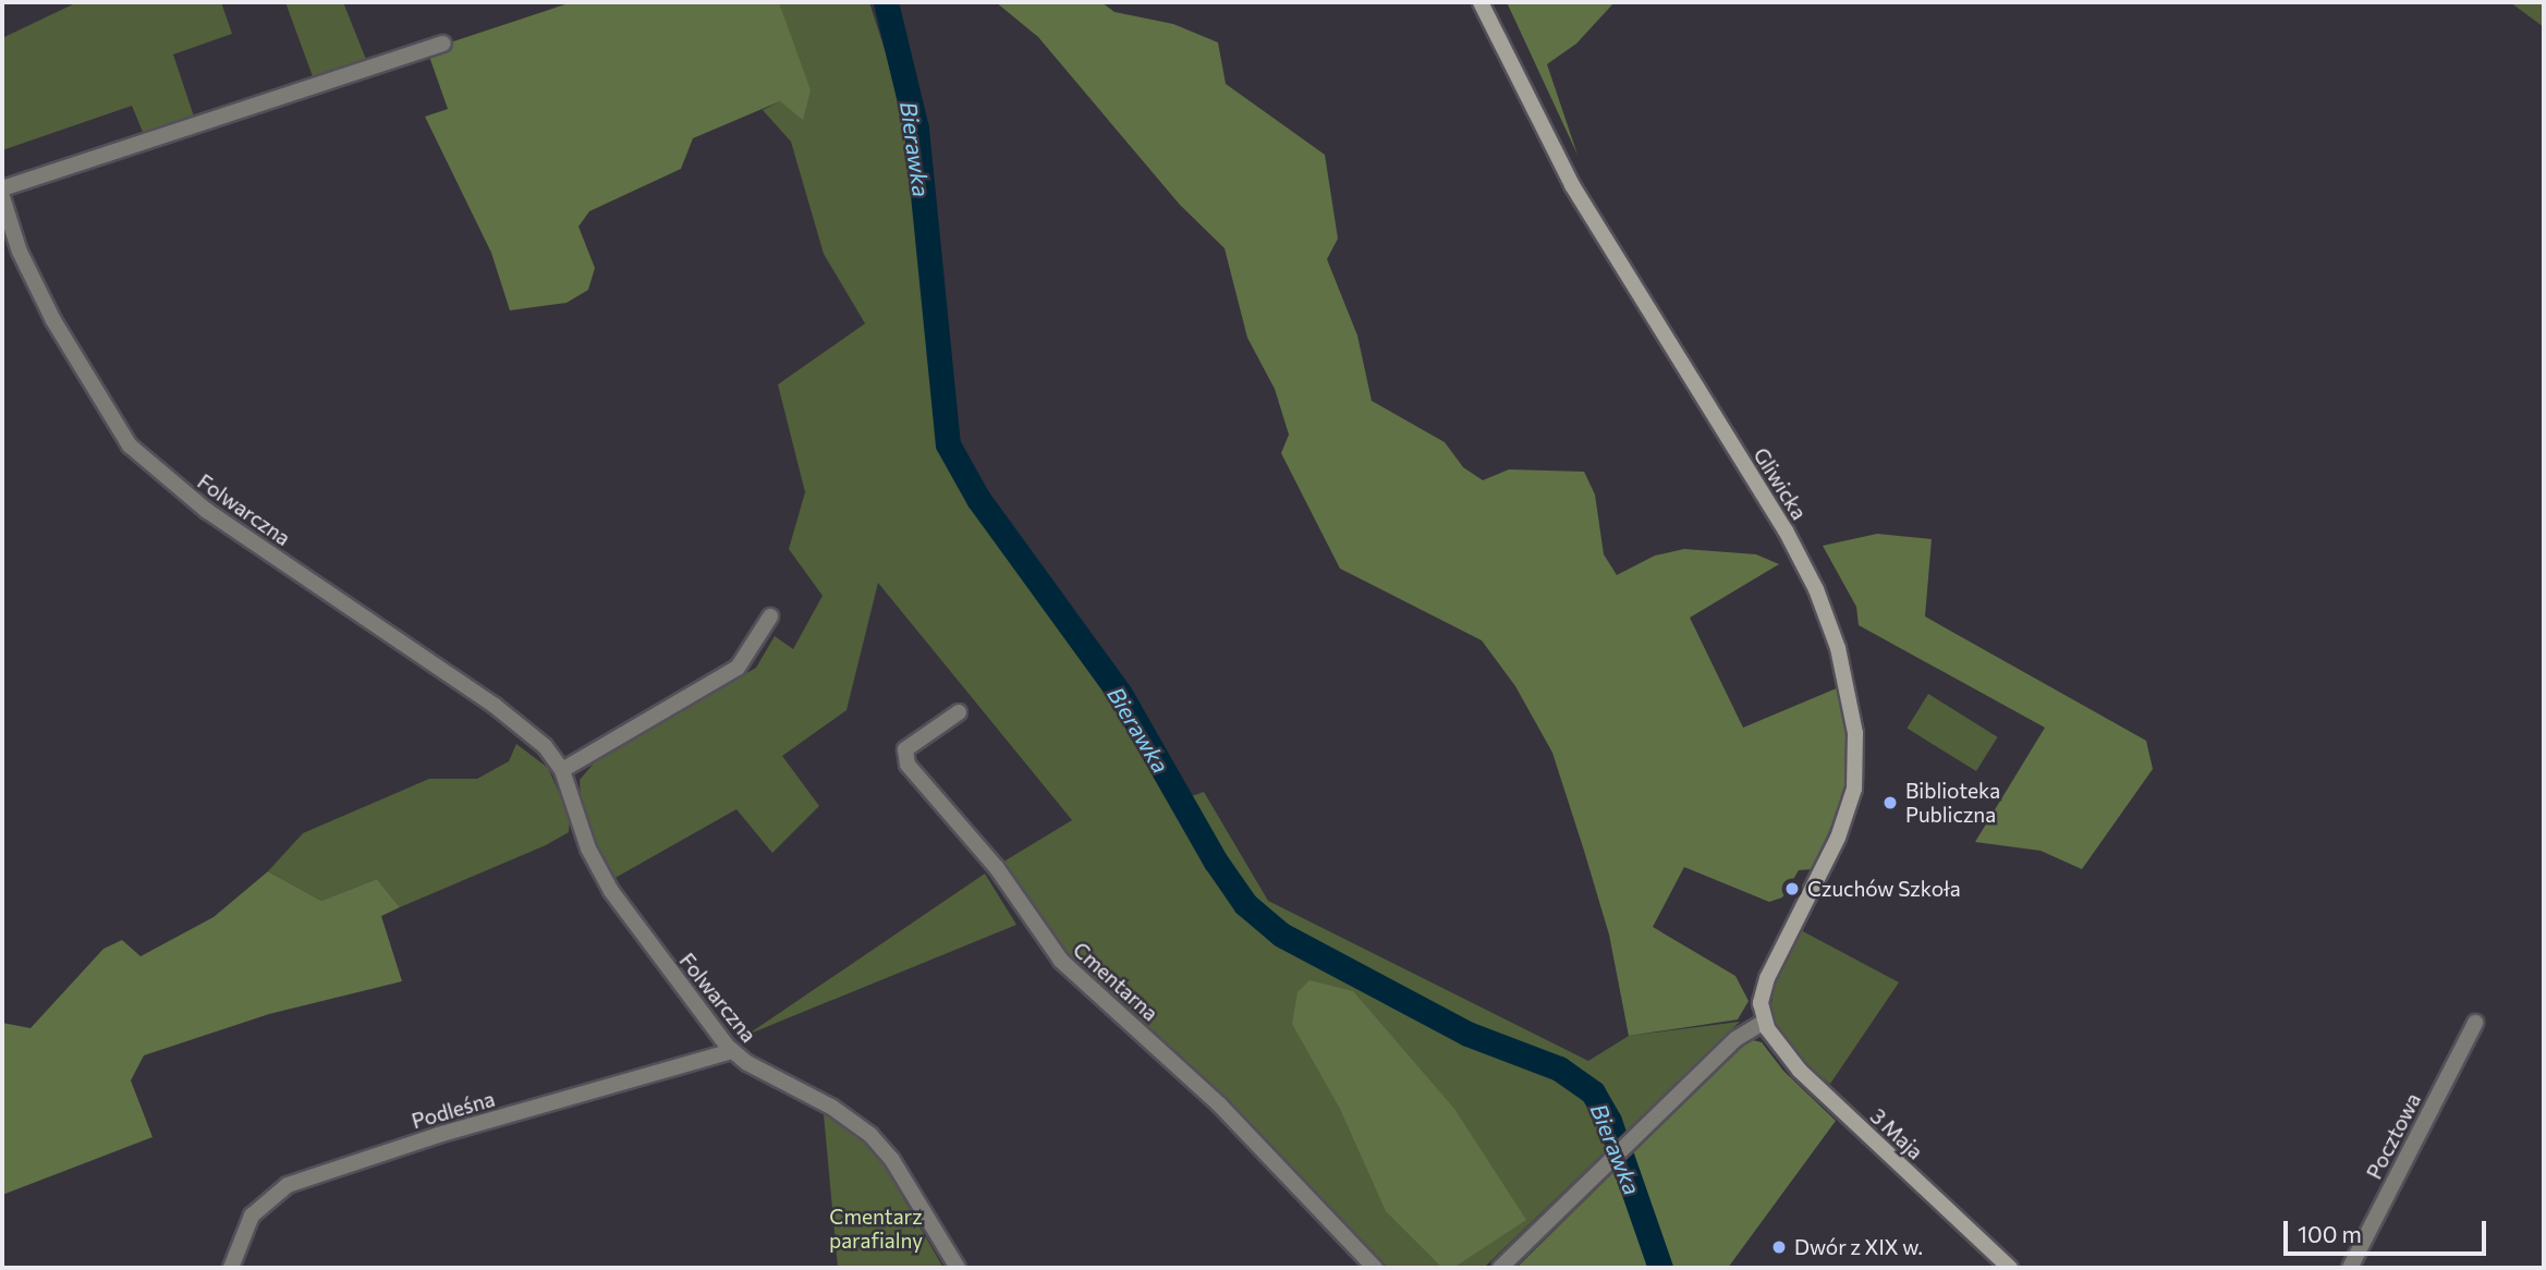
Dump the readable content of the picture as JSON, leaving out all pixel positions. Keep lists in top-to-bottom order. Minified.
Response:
{"streets":{"main road":["Gliwicka","3 Maja"],"street":["Folwarczna","Cmentarna","Podleśna","Pocztowa"]},"crossings":[["Gliwicka","3 Maja"],["Folwarczna","Podleśna"]],"water":["Bierawka"],"parks":["Cmentarz parafialny"],"places":["Biblioteka Publiczna","Czuchów Szkoła","Dwór z XIX w."],"scale_bar":"100 m"}
